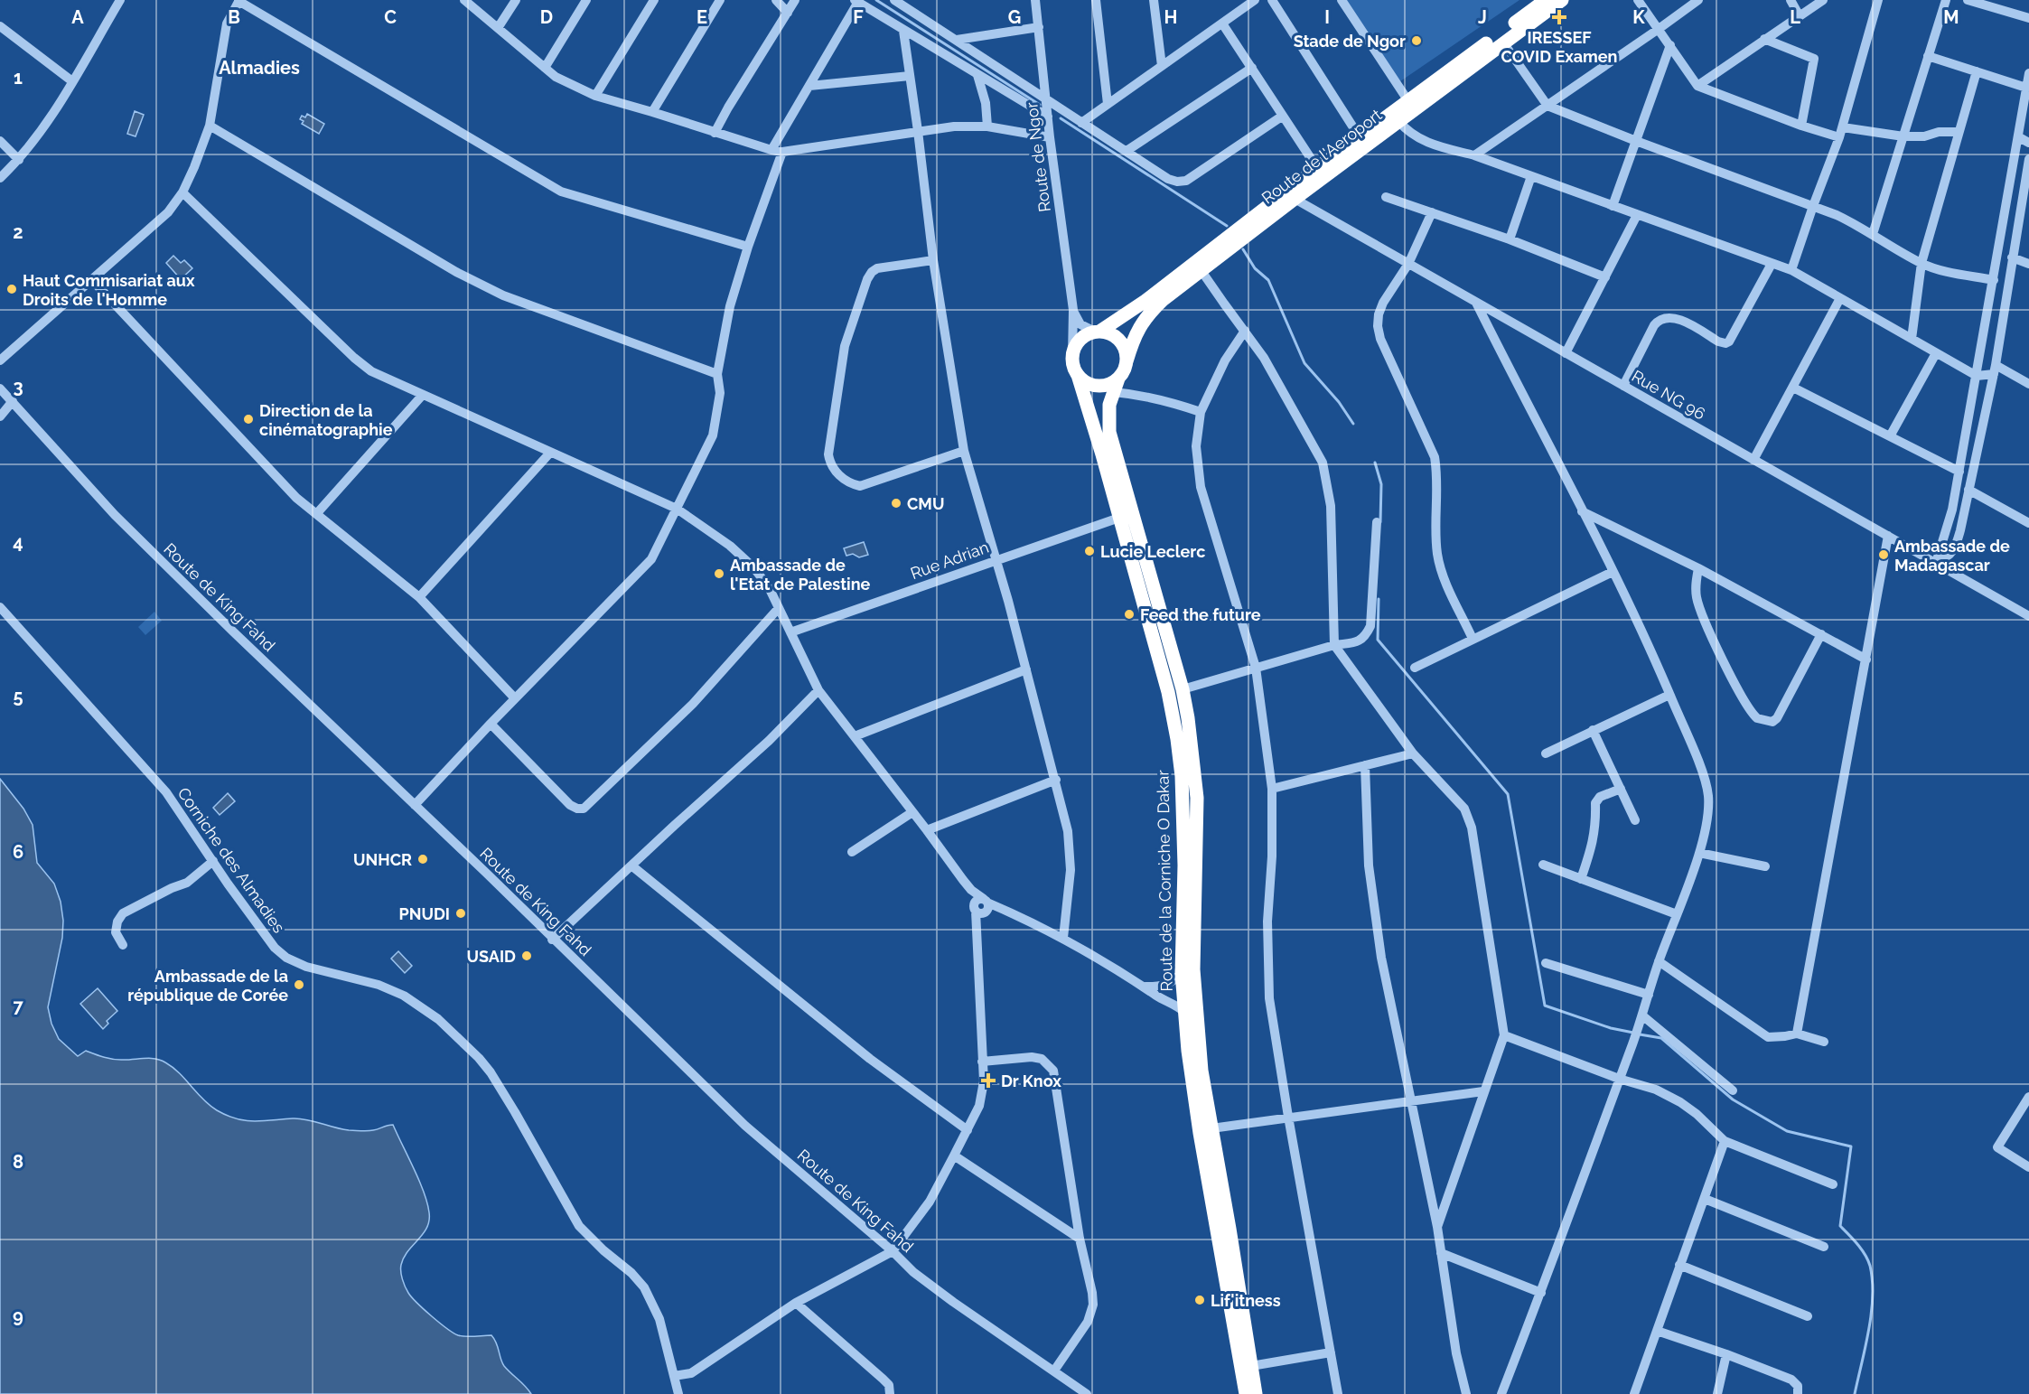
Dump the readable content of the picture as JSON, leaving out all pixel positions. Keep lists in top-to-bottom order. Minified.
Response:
{"streets":{"highway":["Route de l'Aeroport","Route de la Corniche O Dakar"],"street":["Route de Ngor","Rue NG 96","Rue Adrian","Route de King Fahd","Corniche des Almadies"]},"crossings":[["Route de l'Aeroport","Route de Ngor"],["Route de l'Aeroport","Rue NG 96"],["Route de l'Aeroport","Route de la Corniche O Dakar"],["Route de Ngor","Route de la Corniche O Dakar"],["Rue Adrian","Route de la Corniche O Dakar"]],"districts":["Almadies"],"places":{"health":["IRESSEF COVID Examen","Dr Knox"],"other":["Stade de Ngor","Haut Commisariat aux Droits de l'Homme","Direction de la cinématographie","CMU","Lucie Leclerc","Ambassade de Madagascar","Ambassade de l'Etat de Palestine","Feed the future","UNHCR","PNUDI","USAID","Ambassade de la république de Corée","Lif'itness"]},"grid":{"columns":["A","B","C","D","E","F","G","H","I","J","K","L","M"],"rows":["1","2","3","4","5","6","7","8","9"]}}
